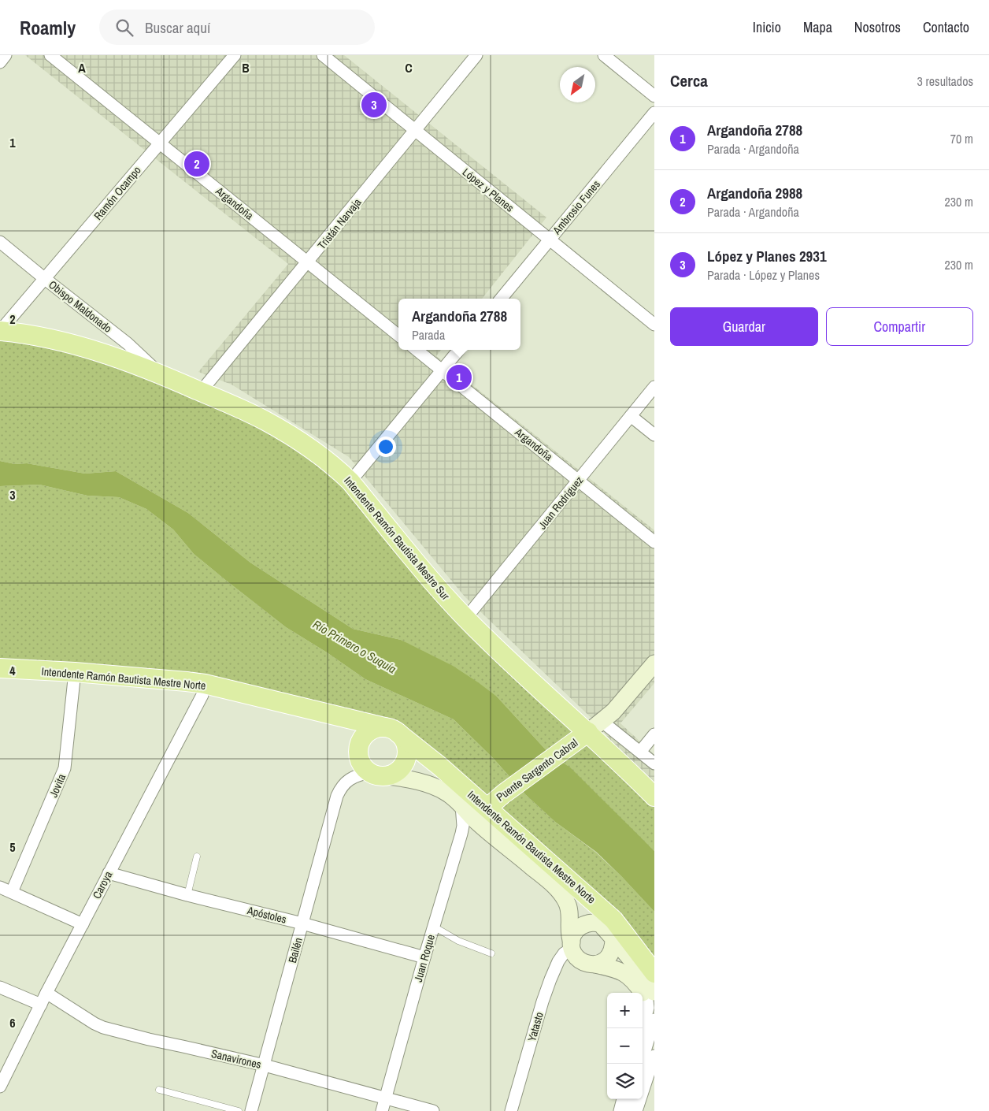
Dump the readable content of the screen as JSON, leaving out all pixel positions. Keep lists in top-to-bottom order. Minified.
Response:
{"streets":{"main road":["Intendente Ramón Bautista Mestre Sur","Intendente Ramón Bautista Mestre Norte","Puente Sargento Cabral"],"street":["López y Planes","Ramón Ocampo","Argandoña","Ambrosio Funes","Tristán Narvaja","Obispo Maldonado","Juan Rodríguez","Jovita","Caroya","Apóstoles","Bailén","Juan Roque","Yatasto","Sanavirones"]},"crossings":[["López y Planes","Ambrosio Funes"],["López y Planes","Tristán Narvaja"],["Ramón Ocampo","Argandoña"],["Ramón Ocampo","Obispo Maldonado"],["Ramón Ocampo","Intendente Ramón Bautista Mestre Sur"],["Argandoña","Tristán Narvaja"],["Argandoña","Juan Rodríguez"],["Tristán Narvaja","Intendente Ramón Bautista Mestre Sur"],["Obispo Maldonado","Intendente Ramón Bautista Mestre Sur"],["Juan Rodríguez","Intendente Ramón Bautista Mestre Sur"],["Intendente Ramón Bautista Mestre Sur","Puente Sargento Cabral"],["Intendente Ramón Bautista Mestre Norte","Puente Sargento Cabral"],["Intendente Ramón Bautista Mestre Norte","Jovita"],["Intendente Ramón Bautista Mestre Norte","Caroya"],["Caroya","Apóstoles"],["Caroya","Sanavirones"],["Apóstoles","Bailén"],["Apóstoles","Juan Roque"],["Bailén","Sanavirones"],["Juan Roque","Sanavirones"]],"water":["Río Primero o Suquía"],"north":"bottom left","page":{"header":"Roamly","search":"Buscar aquí","nav":["Inicio","Mapa","Nosotros","Contacto"],"heading":["Cerca","3 resultados"],"pins":["3","2","1"],"list":[{"mark":"1","name":"Argandoña 2788","note":"Parada · Argandoña","value":"70 m"},{"mark":"2","name":"Argandoña 2988","note":"Parada · Argandoña","value":"230 m"},{"mark":"3","name":"López y Planes 2931","note":"Parada · López y Planes","value":"230 m"}],"buttons":["Guardar","Compartir"],"popup":["Argandoña 2788","Parada"],"map_buttons":["+","−"]},"grid":{"columns":["A","B","C"],"rows":["1","2","3","4","5","6"]}}
